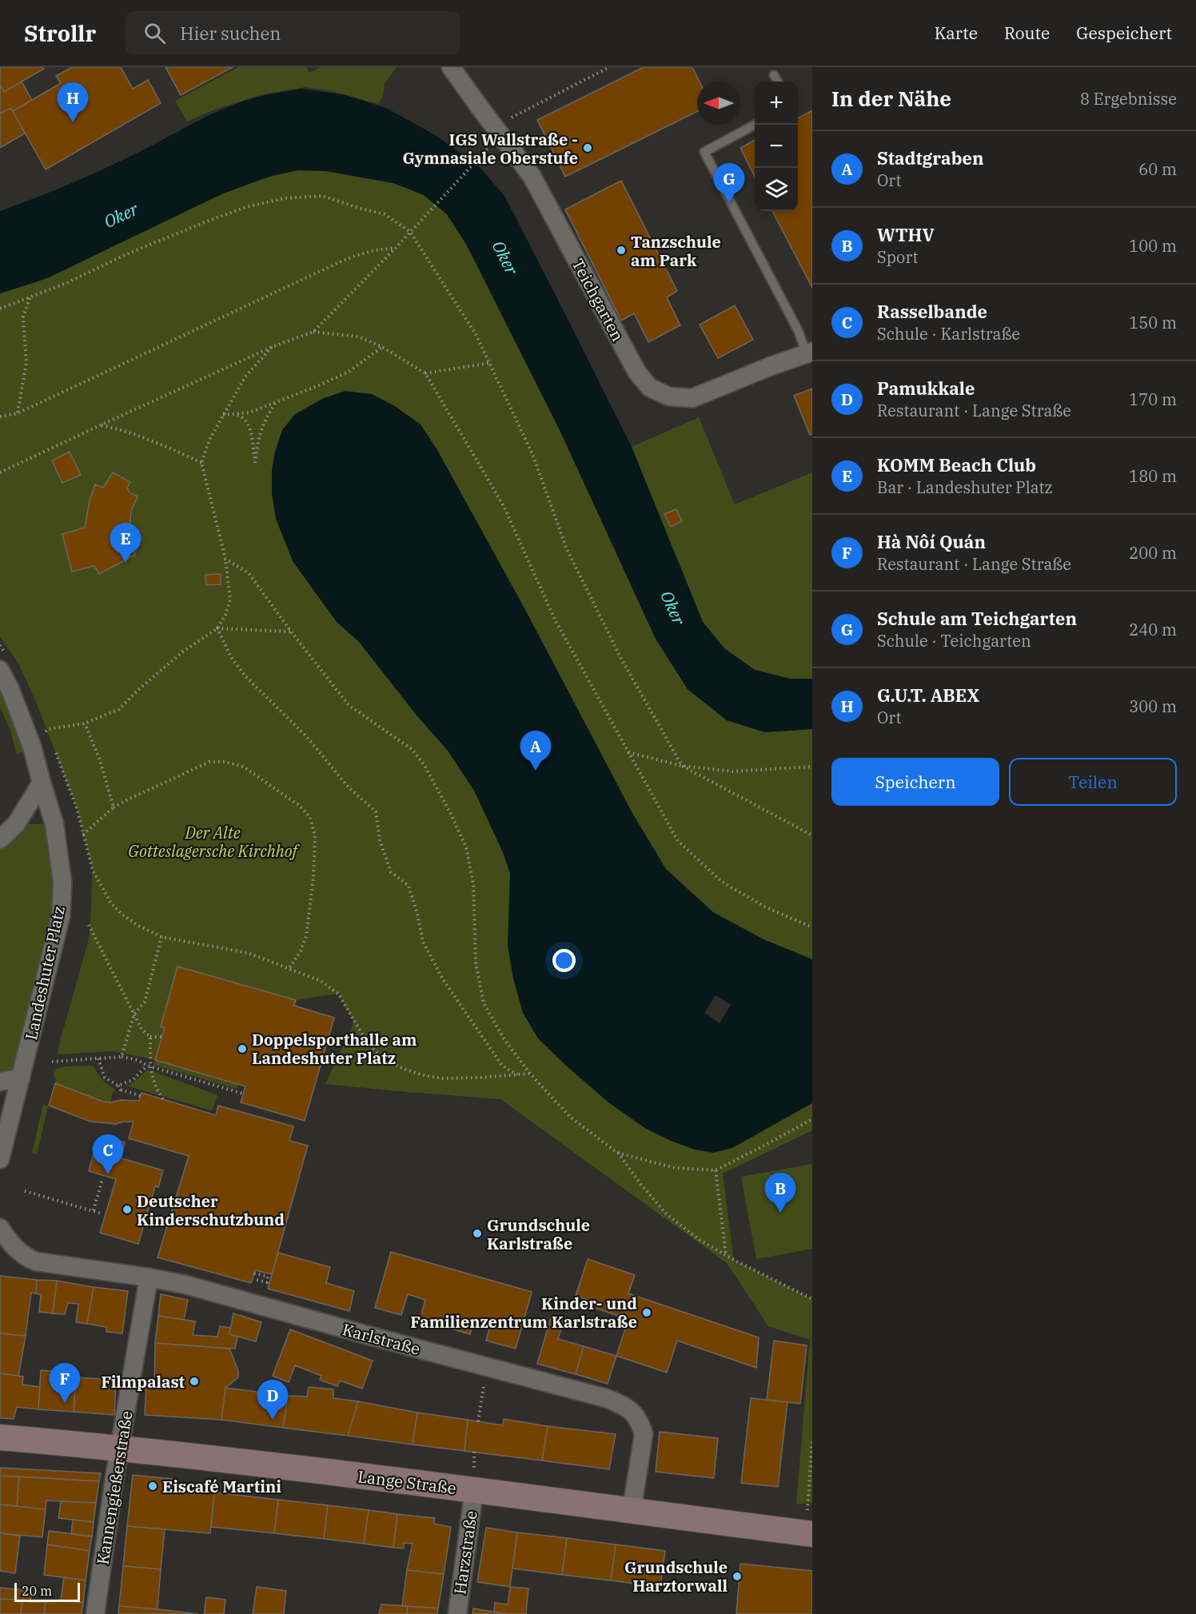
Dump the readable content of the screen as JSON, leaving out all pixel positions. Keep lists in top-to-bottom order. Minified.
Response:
{"streets":{"street":["Teichgarten","Landeshuter Platz","Karlstraße","Lange Straße","Kannengießerstraße","Harzstraße"]},"crossings":[["Karlstraße","Lange Straße"],["Karlstraße","Kannengießerstraße"],["Lange Straße","Kannengießerstraße"],["Lange Straße","Harzstraße"]],"water":["Oker"],"parks":["Der Alte Gotteslagersche Kirchhof"],"places":["IGS Wallstraße - Gymnasiale Oberstufe","Tanzschule am Park","Doppelsporthalle am Landeshuter Platz","Deutscher Kinderschutzbund","Grundschule Karlstraße","Kinder- und Familienzentrum Karlstraße","Filmpalast","Eiscafé Martini","Grundschule Harztorwall"],"scale_bar":"20 m","north":"left","page":{"header":"Strollr","search":"Hier suchen","nav":["Karte","Route","Gespeichert"],"heading":["In der Nähe","8 Ergebnisse"],"map_buttons":["+","−"],"pins":["H","G","E","A","C","B","F","D"],"list":[{"mark":"A","name":"Stadtgraben","note":"Ort","value":"60 m"},{"mark":"B","name":"WTHV","note":"Sport","value":"100 m"},{"mark":"C","name":"Rasselbande","note":"Schule · Karlstraße","value":"150 m"},{"mark":"D","name":"Pamukkale","note":"Restaurant · Lange Straße","value":"170 m"},{"mark":"E","name":"KOMM Beach Club","note":"Bar · Landeshuter Platz","value":"180 m"},{"mark":"F","name":"Hà Nôí Quán","note":"Restaurant · Lange Straße","value":"200 m"},{"mark":"G","name":"Schule am Teichgarten","note":"Schule · Teichgarten","value":"240 m"},{"mark":"H","name":"G.U.T. ABEX","note":"Ort","value":"300 m"}],"buttons":["Speichern","Teilen"],"scale":"20 m"}}
